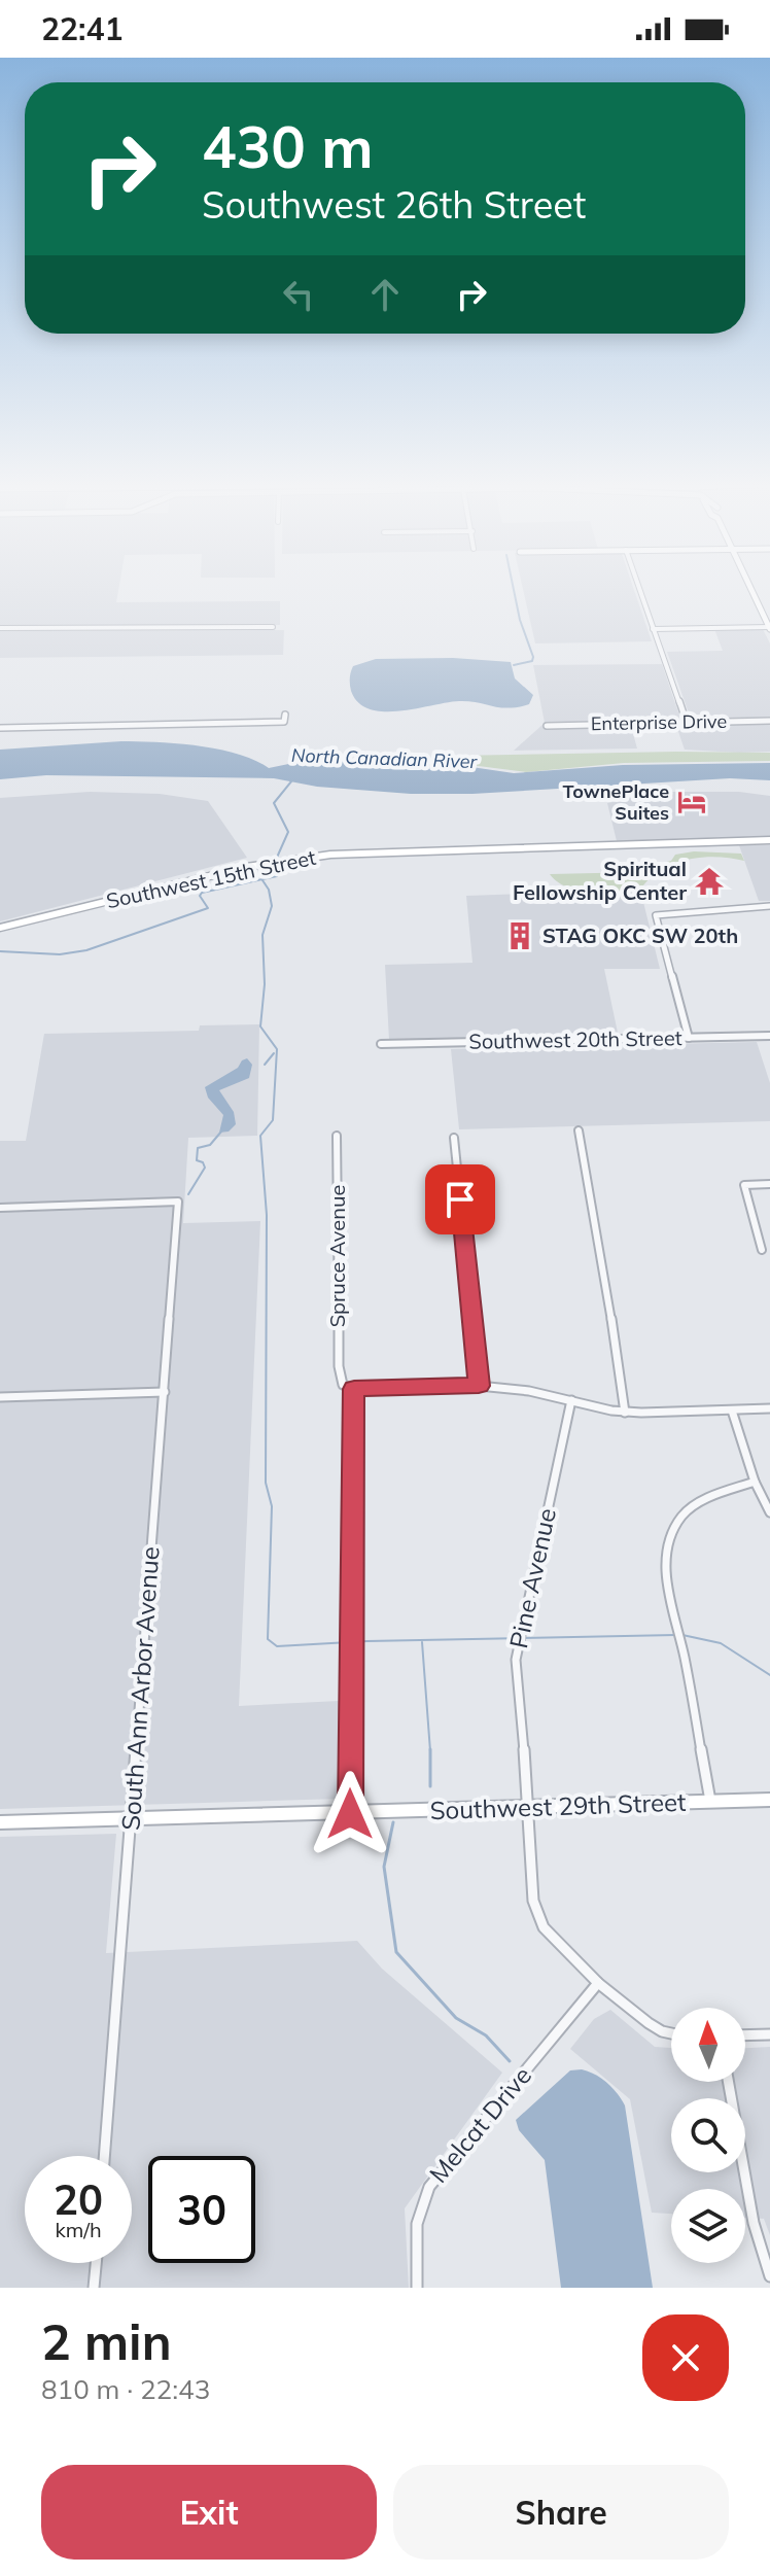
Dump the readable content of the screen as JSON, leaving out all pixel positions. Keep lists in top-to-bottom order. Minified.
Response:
{"streets":{"street":["Enterprise Drive","Southwest 15th Street","Southwest 20th Street","Spruce Avenue","Pine Avenue","South Ann Arbor Avenue","Southwest 29th Street","Melcat Drive"]},"crossings":[["Pine Avenue","Southwest 29th Street"],["Pine Avenue","Melcat Drive"],["South Ann Arbor Avenue","Southwest 29th Street"]],"water":["North Canadian River"],"places":{"hotel":["TownePlace Suites"],"temple":["Spiritual Fellowship Center"],"building":["STAG OKC SW 20th"]},"north":"top","page":{"status":"22:41","turn":["430 m","Southwest 26th Street"],"speed":"20 km/h","limit":"30","heading":["2 min","810 m · 22:43"],"buttons":["Exit","Share"]}}
